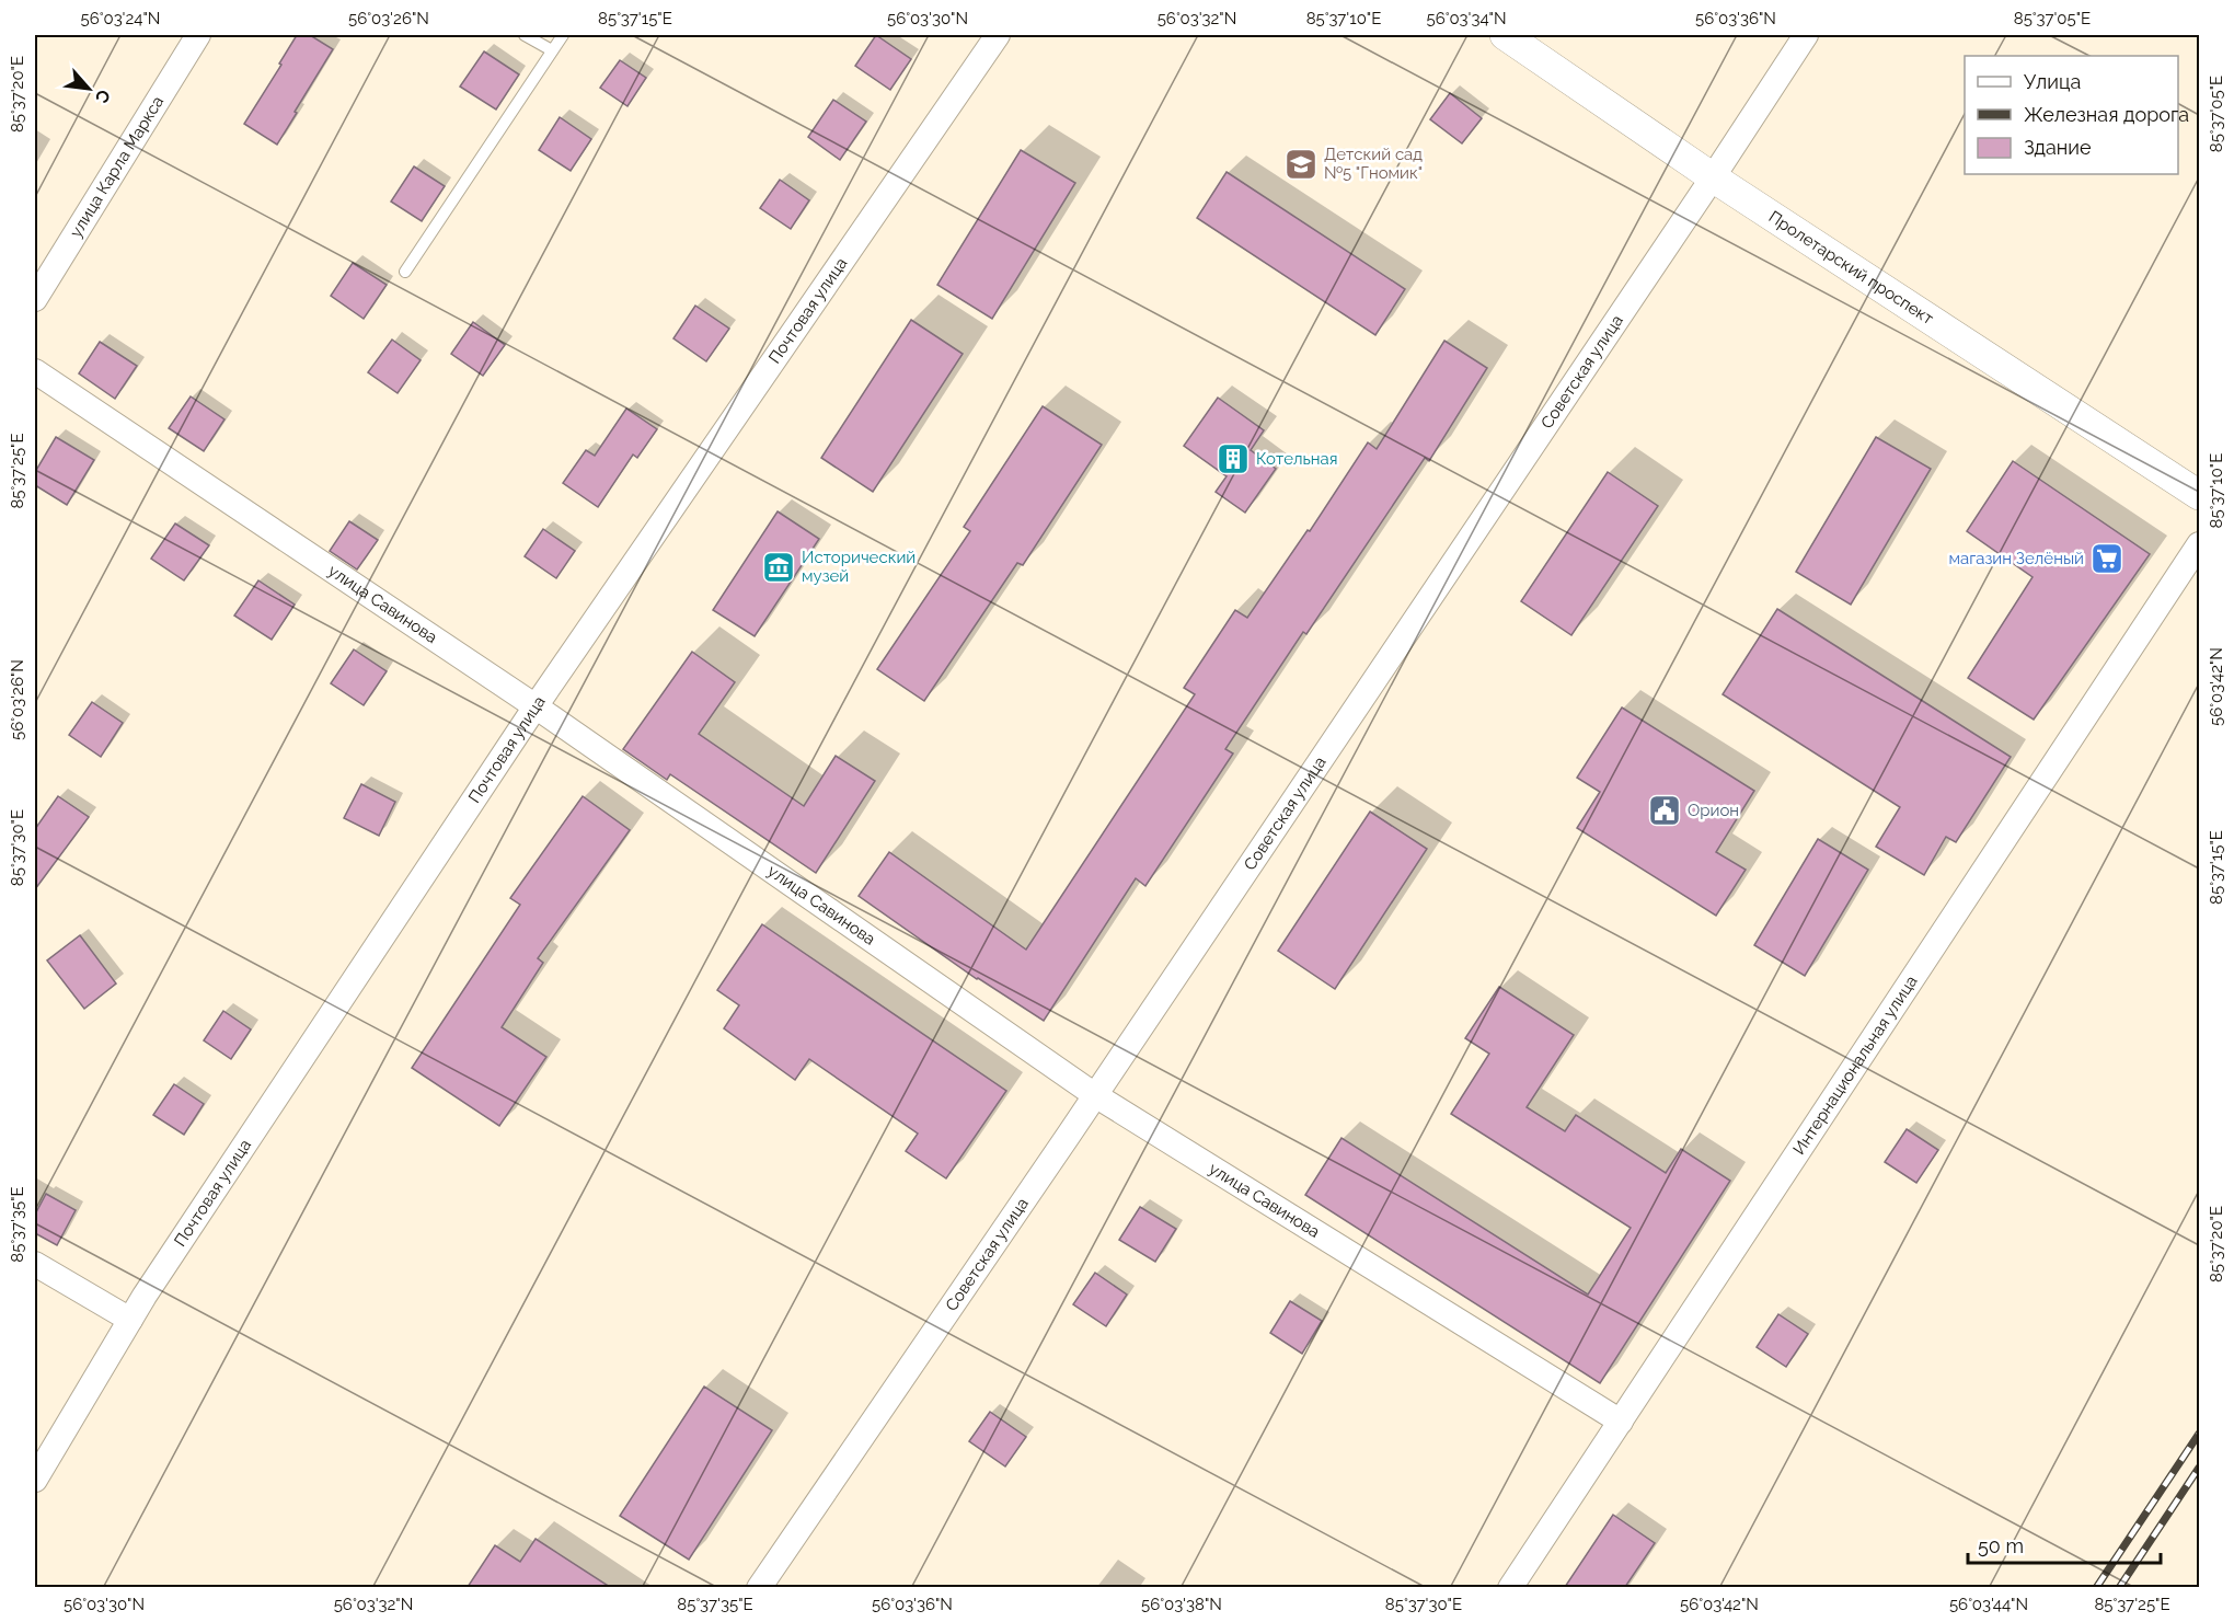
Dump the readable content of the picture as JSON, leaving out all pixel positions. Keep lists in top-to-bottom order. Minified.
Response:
{"streets":{"street":["улица Карла Маркса","Пролетарский проспект","Почтовая улица","Советская улица","улица Савинова","Интернациональная улица"]},"crossings":[["Пролетарский проспект","Советская улица"],["Почтовая улица","улица Савинова"],["Советская улица","улица Савинова"],["улица Савинова","Интернациональная улица"]],"places":{"school or university":["Детский сад №5 \"Гномик\""],"building":["Котельная"],"supermarket":["магазин Зелёный"],"museum":["Исторический музей"],"public building":["Орион"]},"legend":["Улица","Железная дорога","Здание"],"scale_bar":"50 m","north":"bottom right","coordinates":["56°03'24\"N","56°03'26\"N","85°37'15\"E","56°03'30\"N","56°03'32\"N","85°37'10\"E","56°03'34\"N","56°03'36\"N","85°37'05\"E","85°37'20\"E","85°37'25\"E","56°03'42\"N","85°37'30\"E","85°37'35\"E","56°03'38\"N","56°03'44\"N"]}
